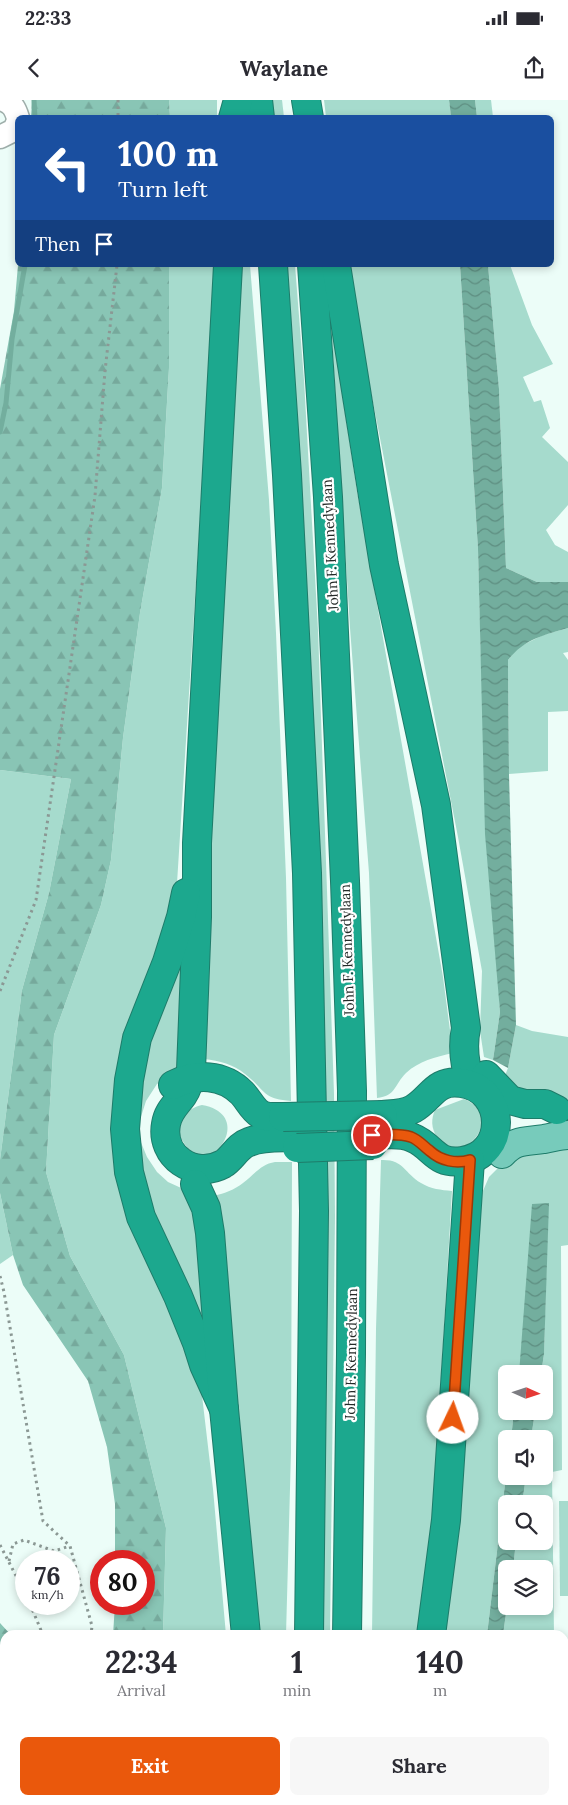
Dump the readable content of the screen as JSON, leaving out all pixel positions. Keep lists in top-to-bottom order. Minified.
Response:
{"streets":{"highway":["John F. Kennedylaan"]},"north":"right","page":{"status":"22:33","header":"Waylane","turn":["100 m","Turn left"],"then":"Then","speed":"76 km/h","limit":"80","eta":["22:34","Arrival","1","min","140","m"],"buttons":["Exit","Share"]}}
